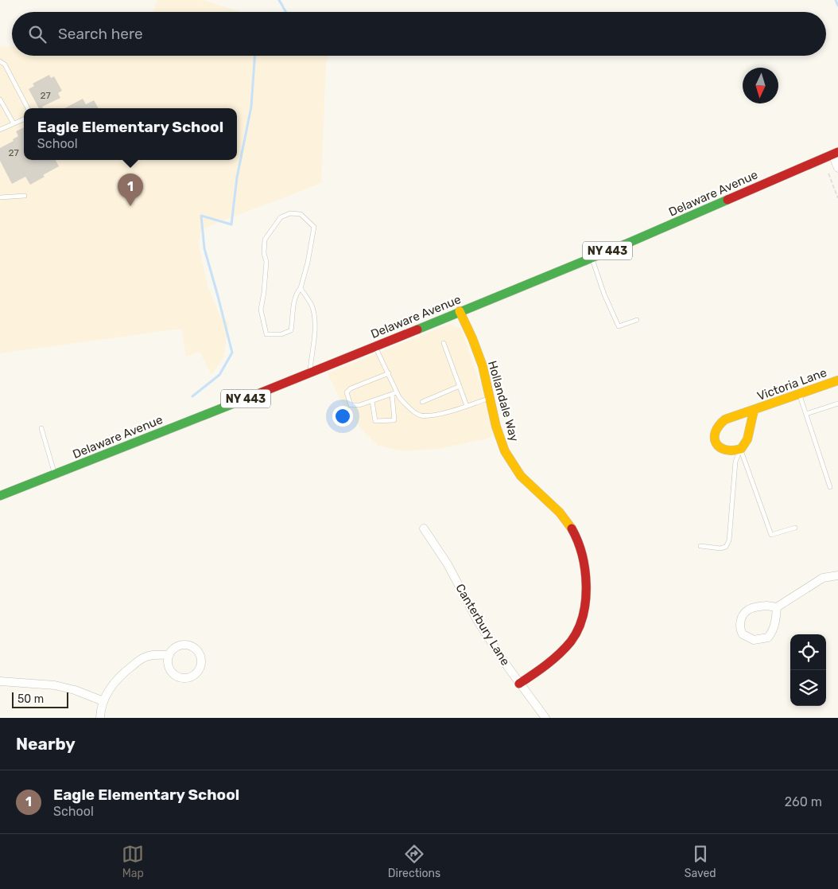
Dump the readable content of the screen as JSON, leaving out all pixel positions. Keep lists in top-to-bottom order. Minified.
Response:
{"streets":{"main road":["Delaware Avenue","NY 443","Victoria Lane","Hollandale Way"],"street":["Canterbury Lane"]},"crossings":[["Delaware Avenue","Hollandale Way"],["Hollandale Way","Canterbury Lane"]],"house_numbers":["27","27"],"scale_bar":"50 m","north":"bottom","page":{"search":"Search here","popup":["Eagle Elementary School","School"],"pins":"1","scale":"50 m","heading":"Nearby","list":[{"mark":"1","name":"Eagle Elementary School","note":"School","value":"260 m"}],"nav":["Map","Directions","Saved"]}}
